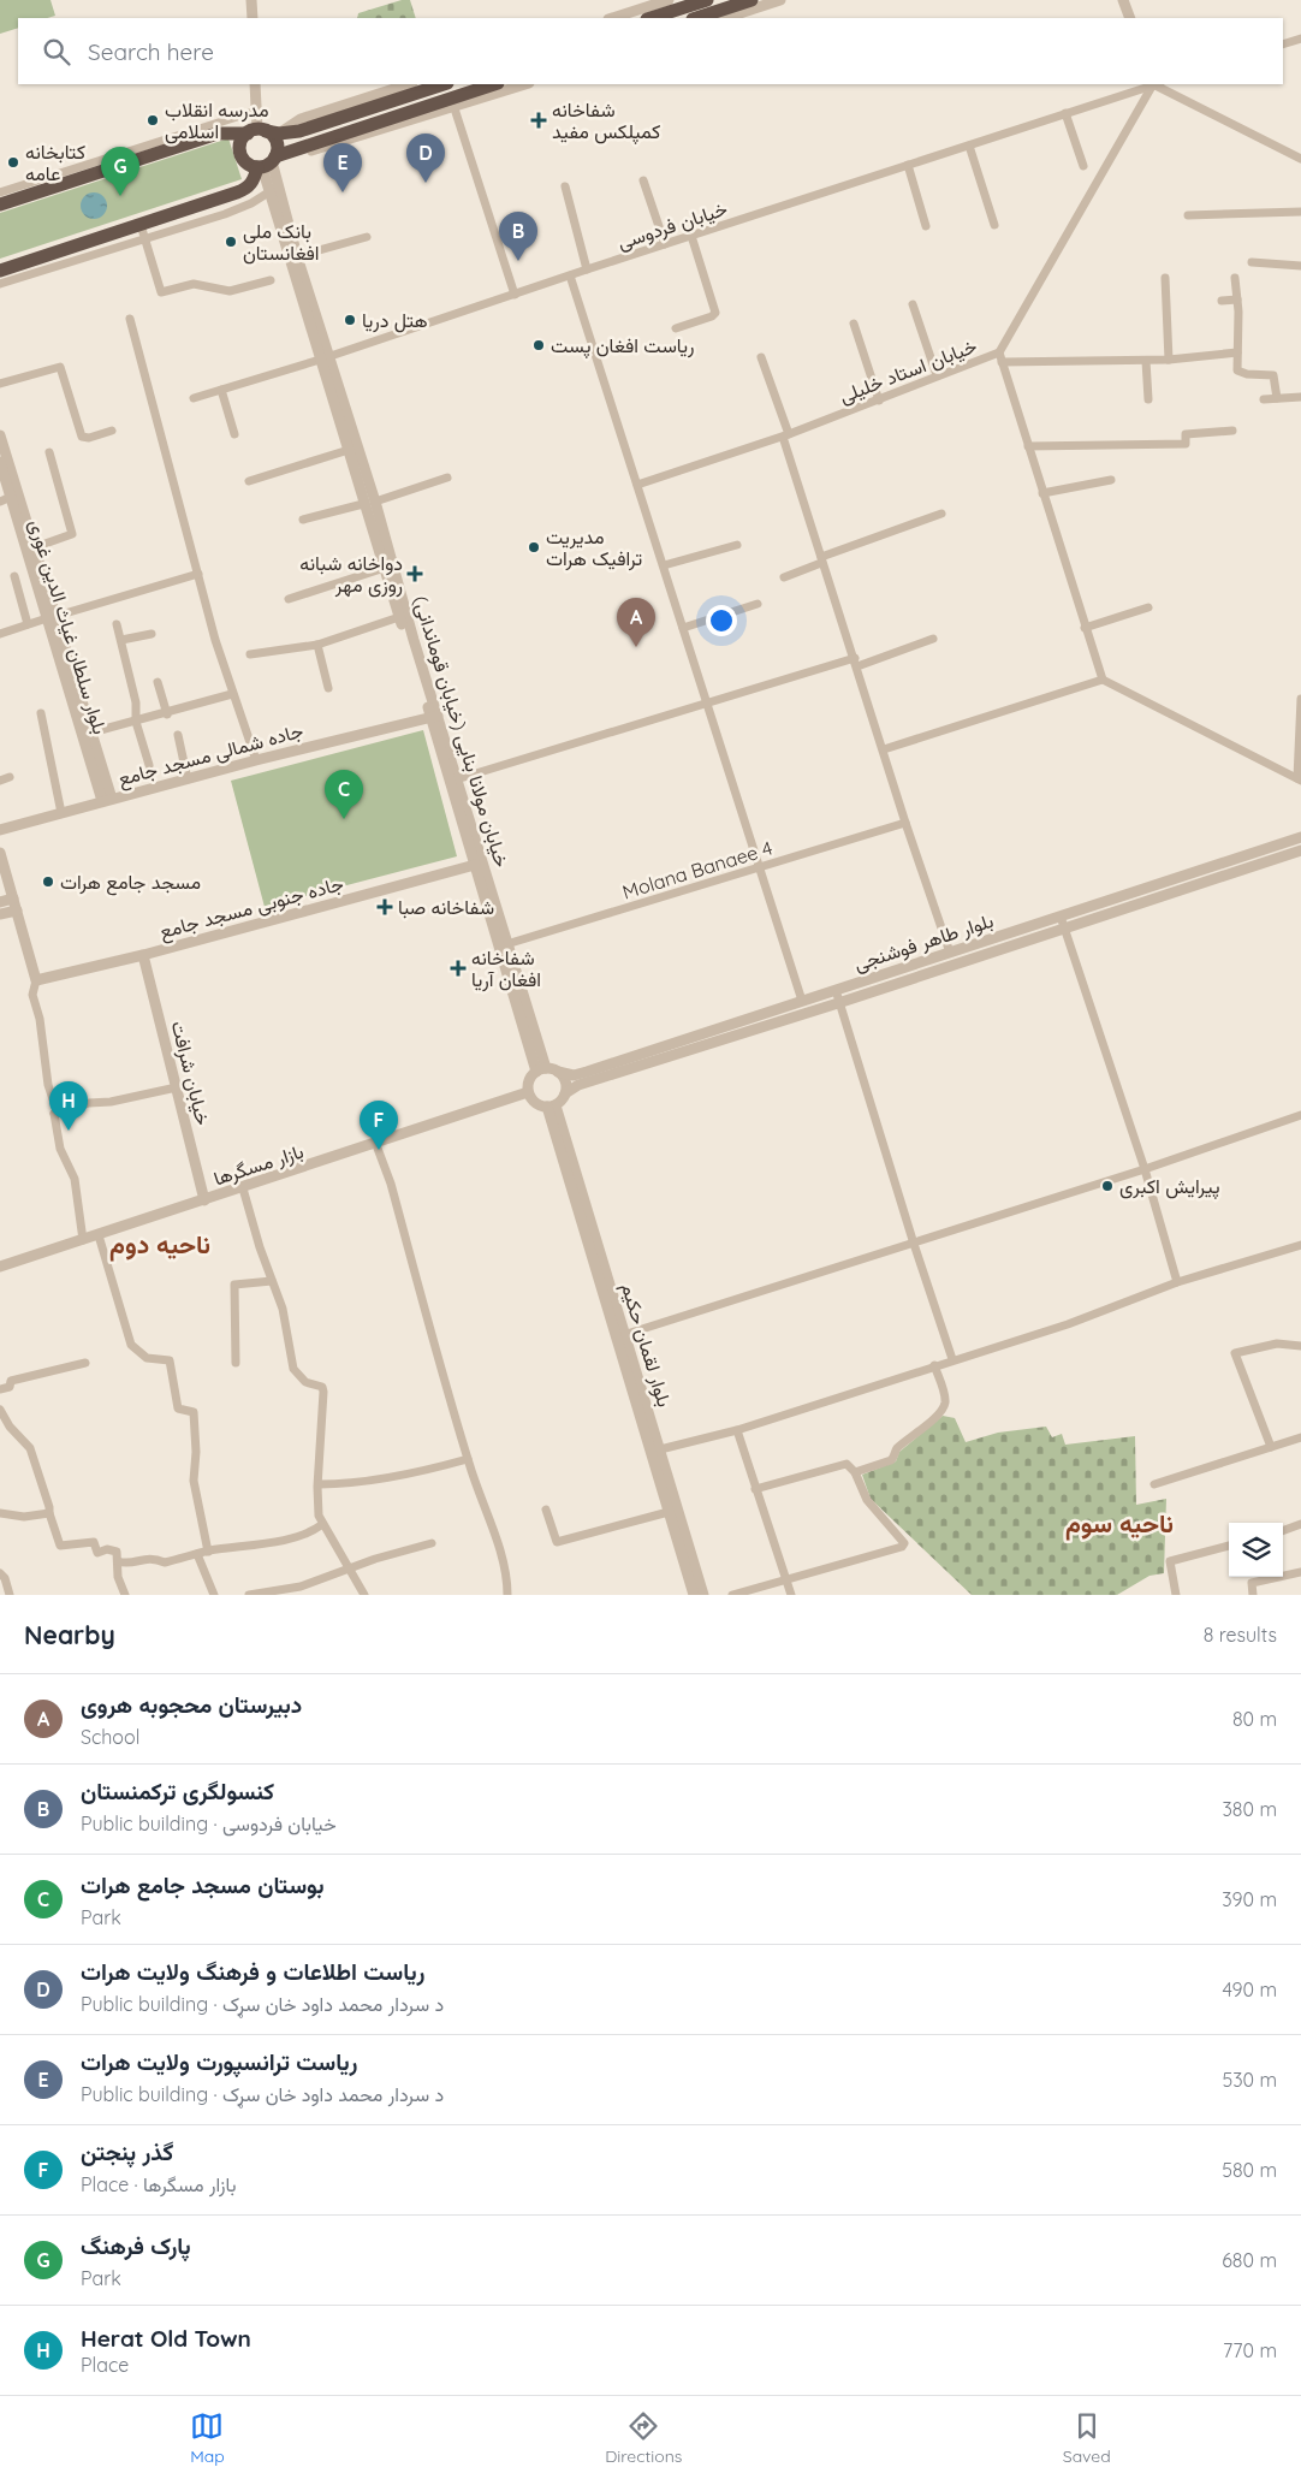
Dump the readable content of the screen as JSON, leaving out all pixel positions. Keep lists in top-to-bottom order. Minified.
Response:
{"streets":{"street":["خیابان فردوسی","خیابان استاد خلیلی","بلوار سلطان غیاث الدین غوری","خیابان مولانا بنایی (خیابان قوماندانی)","جاده شمالی مسجد جامع","Molana Banaee 4","جاده جنوبی مسجد جامع","بلوار طاهر فوشنجی","خیابان شرافت","بازار مسگرها","بلوار لقمان حکیم"]},"crossings":[["خیابان فردوسی","خیابان مولانا بنایی (خیابان قوماندانی)"],["بلوار سلطان غیاث الدین غوری","جاده شمالی مسجد جامع"],["خیابان مولانا بنایی (خیابان قوماندانی)","جاده شمالی مسجد جامع"],["خیابان مولانا بنایی (خیابان قوماندانی)","Molana Banaee 4"],["خیابان مولانا بنایی (خیابان قوماندانی)","جاده جنوبی مسجد جامع"],["خیابان مولانا بنایی (خیابان قوماندانی)","بلوار طاهر فوشنجی"],["خیابان مولانا بنایی (خیابان قوماندانی)","بازار مسگرها"],["خیابان مولانا بنایی (خیابان قوماندانی)","بلوار لقمان حکیم"],["جاده جنوبی مسجد جامع","خیابان شرافت"],["بلوار طاهر فوشنجی","بازار مسگرها"],["بلوار طاهر فوشنجی","بلوار لقمان حکیم"],["خیابان شرافت","بازار مسگرها"],["بازار مسگرها","بلوار لقمان حکیم"]],"districts":["ناحیه دوم","ناحیه سوم"],"places":{"other":["مدرسه انقلاب اسلامی","کتابخانه عامه","بانک ملی افغانستان","هتل دریا","ریاست افغان پست","مدیریت ترافیک هرات","مسجد جامع هرات","پیرایش اکبری"],"health":["شفاخانه کمپلکس مفید","دواخانه شبانه روزی مهر","شفاخانه صبا","شفاخانه افغان آریا"]},"page":{"search":"Search here","pins":["D","E","G","B","A","C","H","F"],"heading":["Nearby","8 results"],"list":[{"mark":"A","name":"دبیرستان محجوبه هروی","note":"School","value":"80 m"},{"mark":"B","name":"کنسولگری ترکمنستان","note":"Public building · خیابان فردوسی","value":"380 m"},{"mark":"C","name":"بوستان مسجد جامع هرات","note":"Park","value":"390 m"},{"mark":"D","name":"ریاست اطلاعات و فرهنگ ولایت هرات","note":"Public building · د سردار محمد داود خان سړک","value":"490 m"},{"mark":"E","name":"ریاست ترانسپورت ولایت هرات","note":"Public building · د سردار محمد داود خان سړک","value":"530 m"},{"mark":"F","name":"گذر پنجتن","note":"Place · بازار مسگرها","value":"580 m"},{"mark":"G","name":"پارک فرهنگ","note":"Park","value":"680 m"},{"mark":"H","name":"Herat Old Town","note":"Place","value":"770 m"}],"nav":["Map","Directions","Saved"]}}
